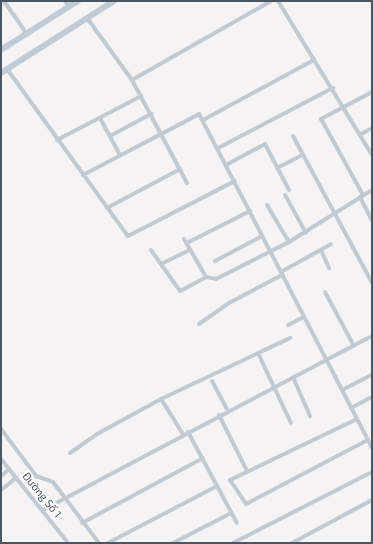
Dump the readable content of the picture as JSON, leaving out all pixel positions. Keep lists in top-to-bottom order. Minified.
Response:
{"streets":{"street":["Đường Số 1"]}}
